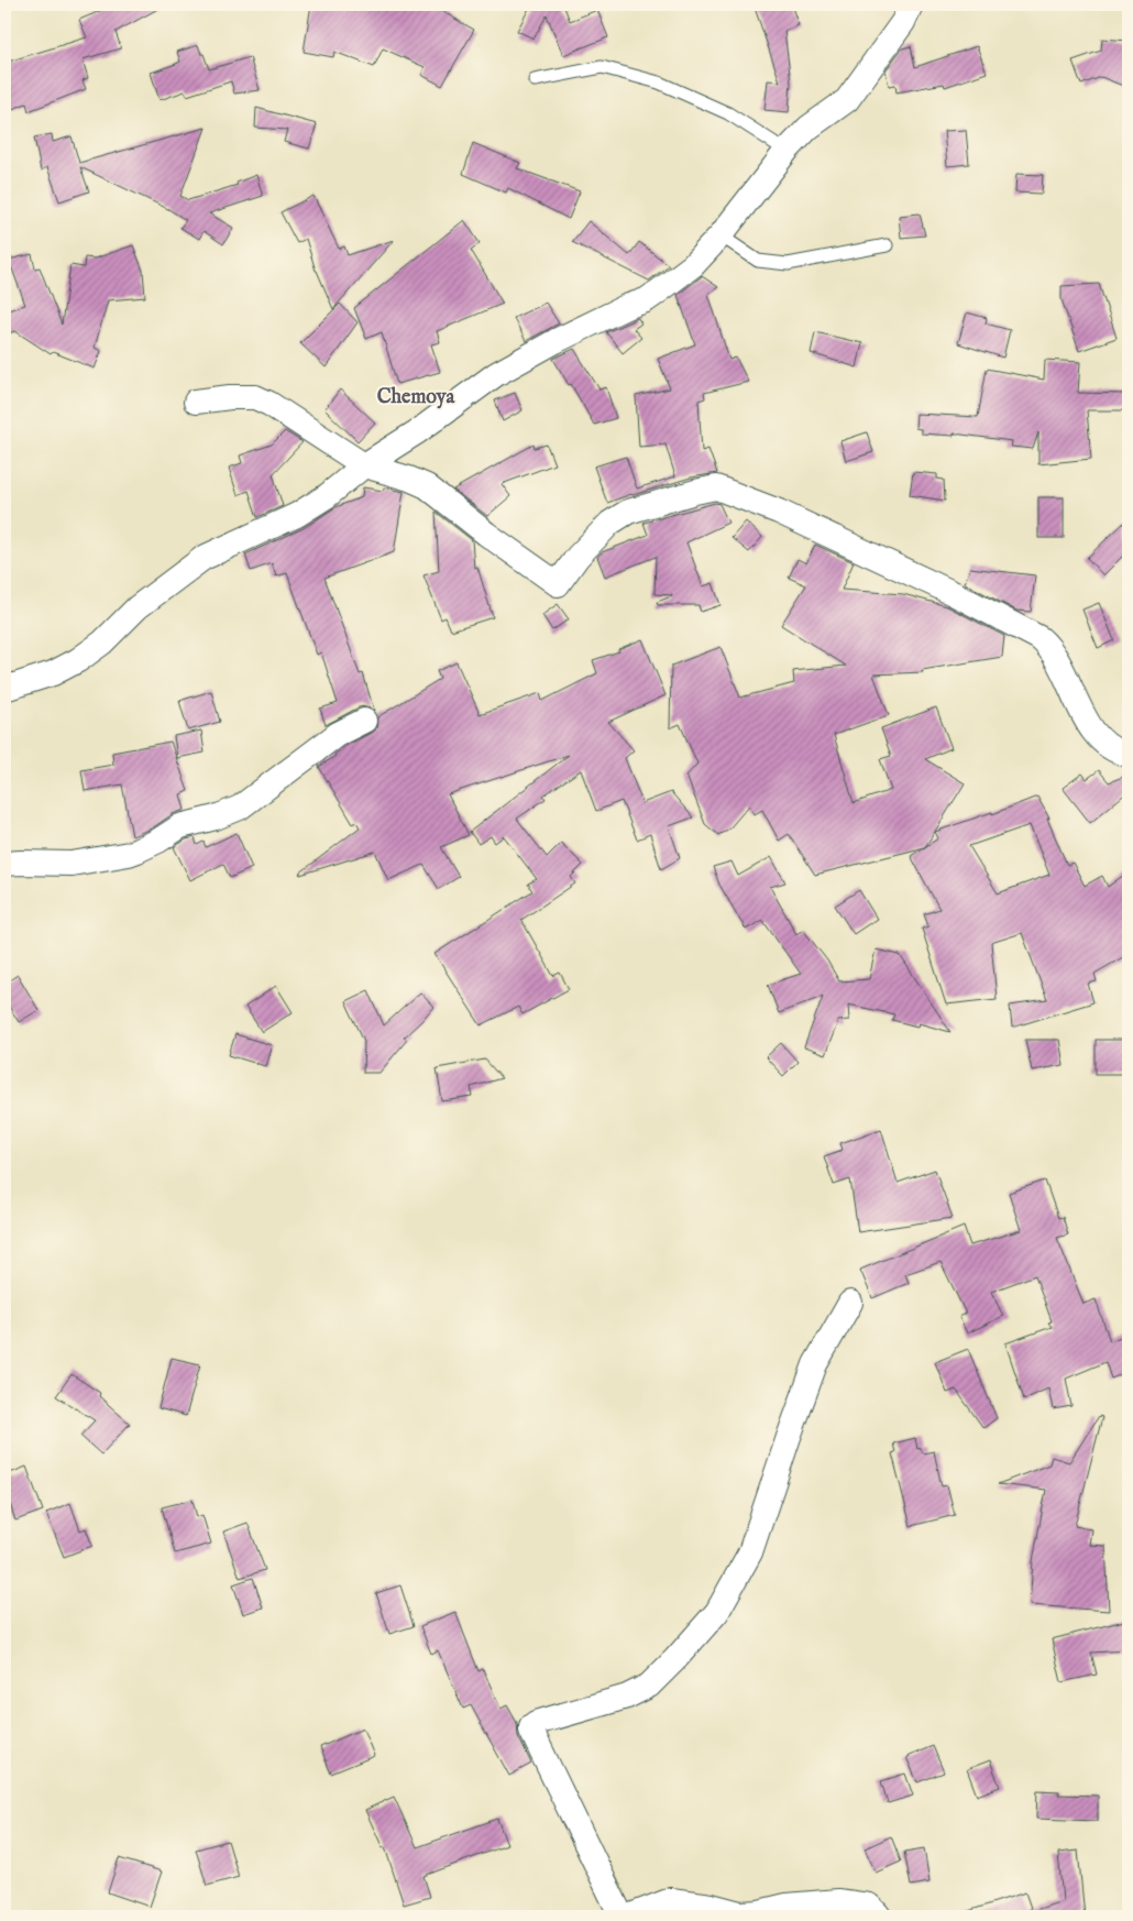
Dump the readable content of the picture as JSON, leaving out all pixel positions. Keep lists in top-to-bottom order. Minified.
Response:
{"districts":["Chemoya"]}
